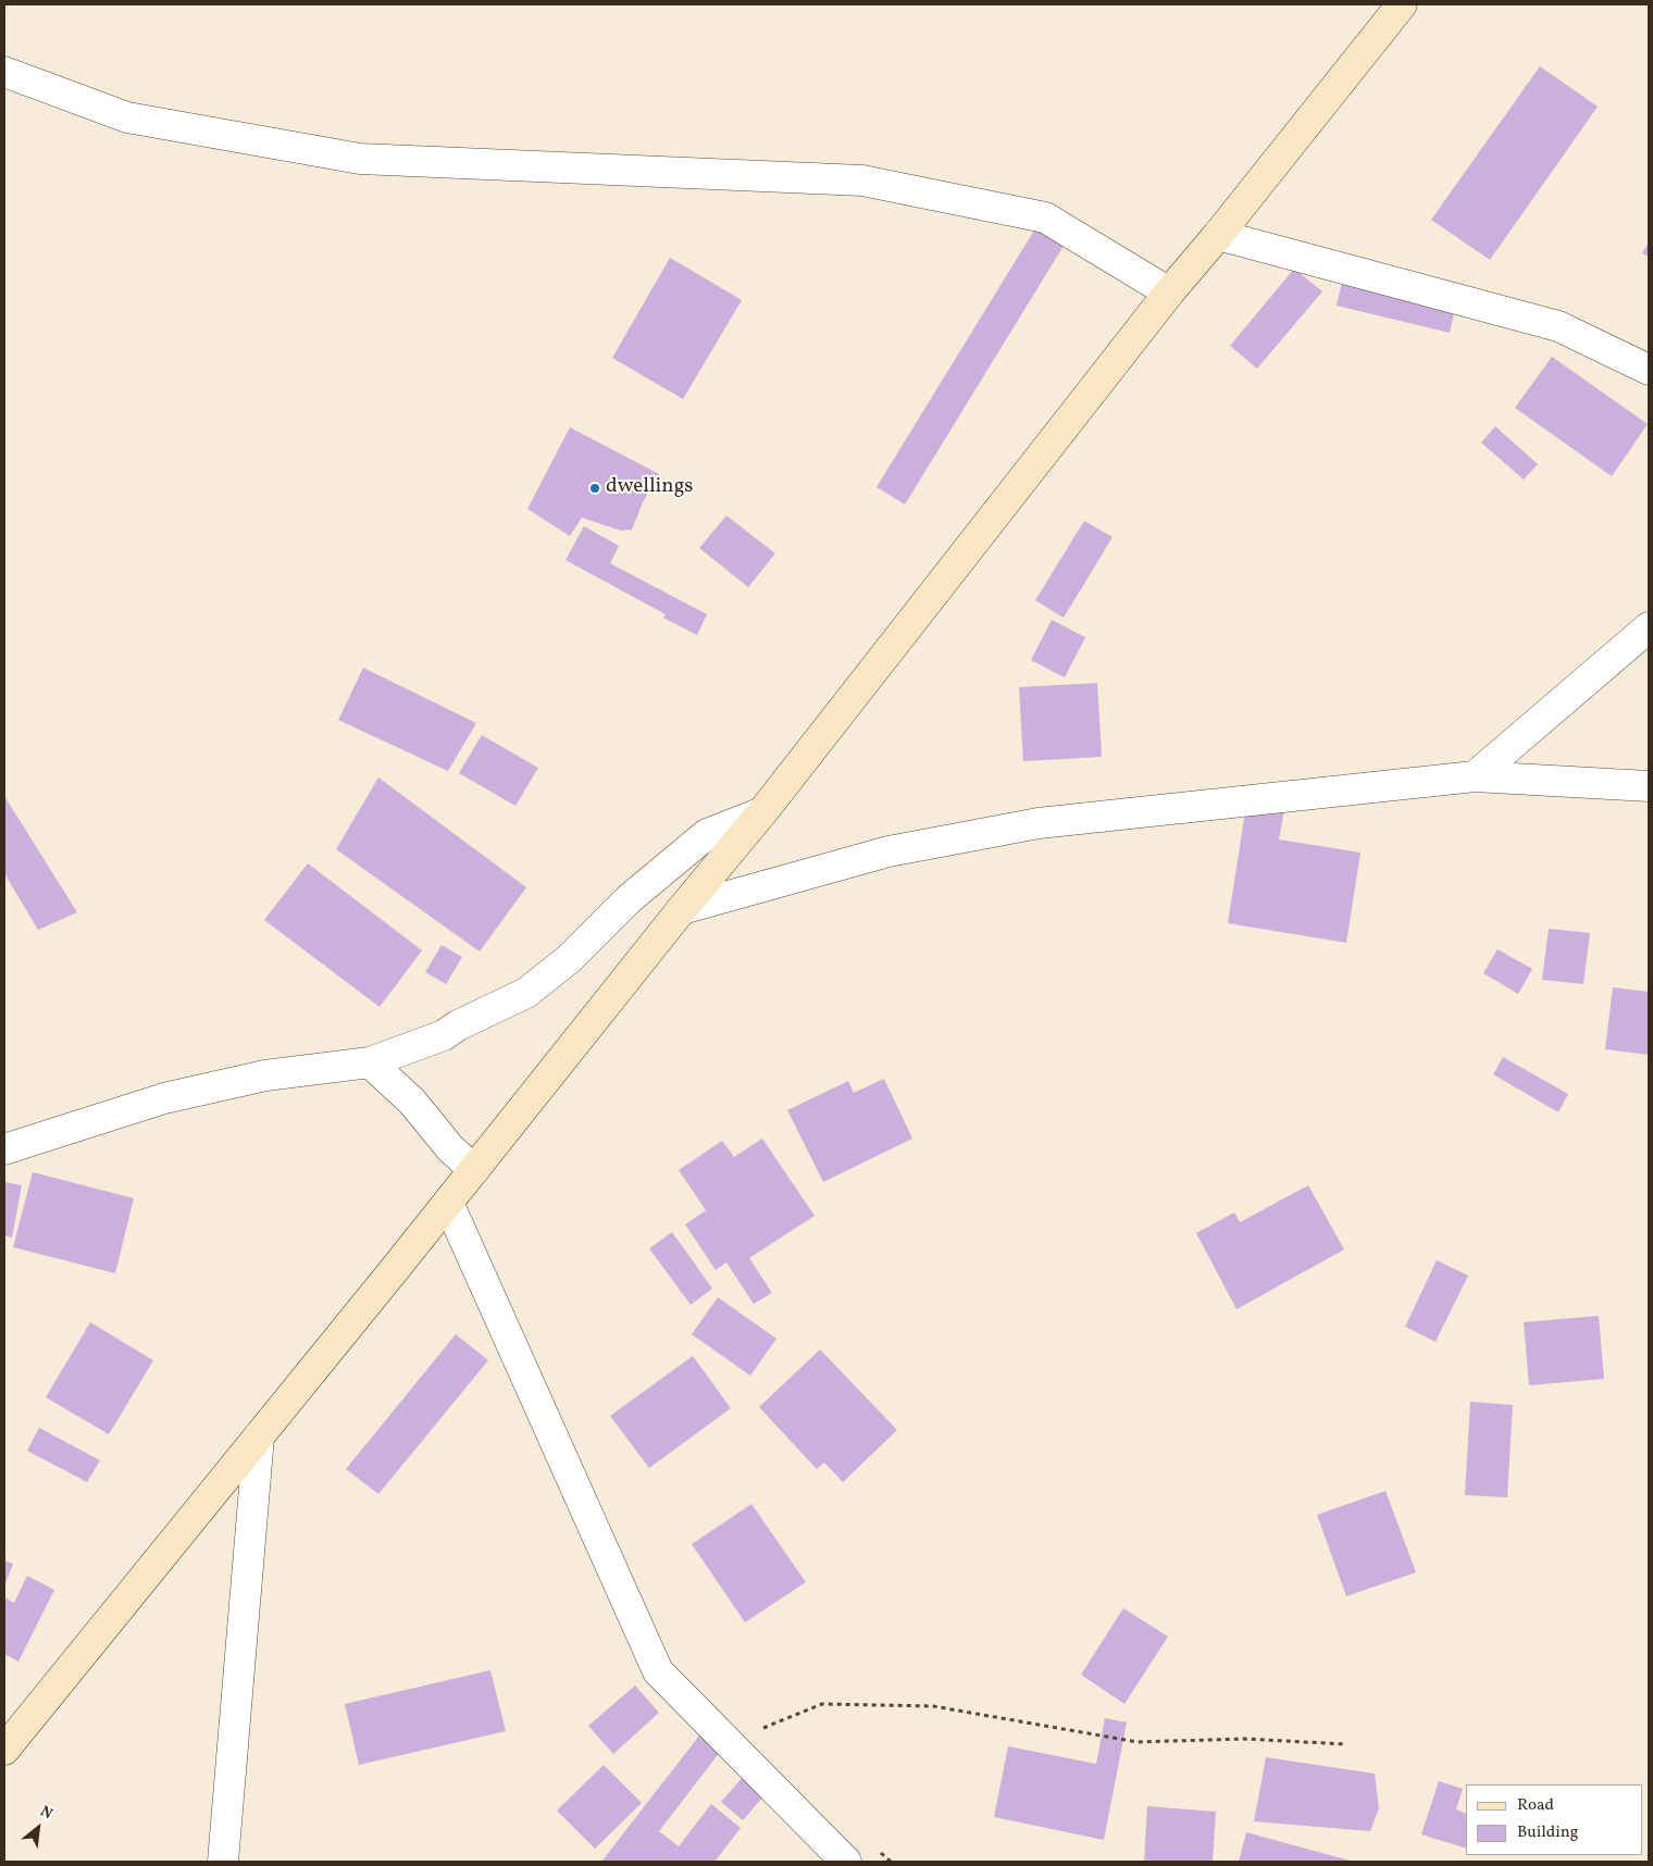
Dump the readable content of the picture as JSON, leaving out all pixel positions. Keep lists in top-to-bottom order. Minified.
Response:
{"places":["dwellings"],"legend":["Road","Building"],"north":"top right"}
